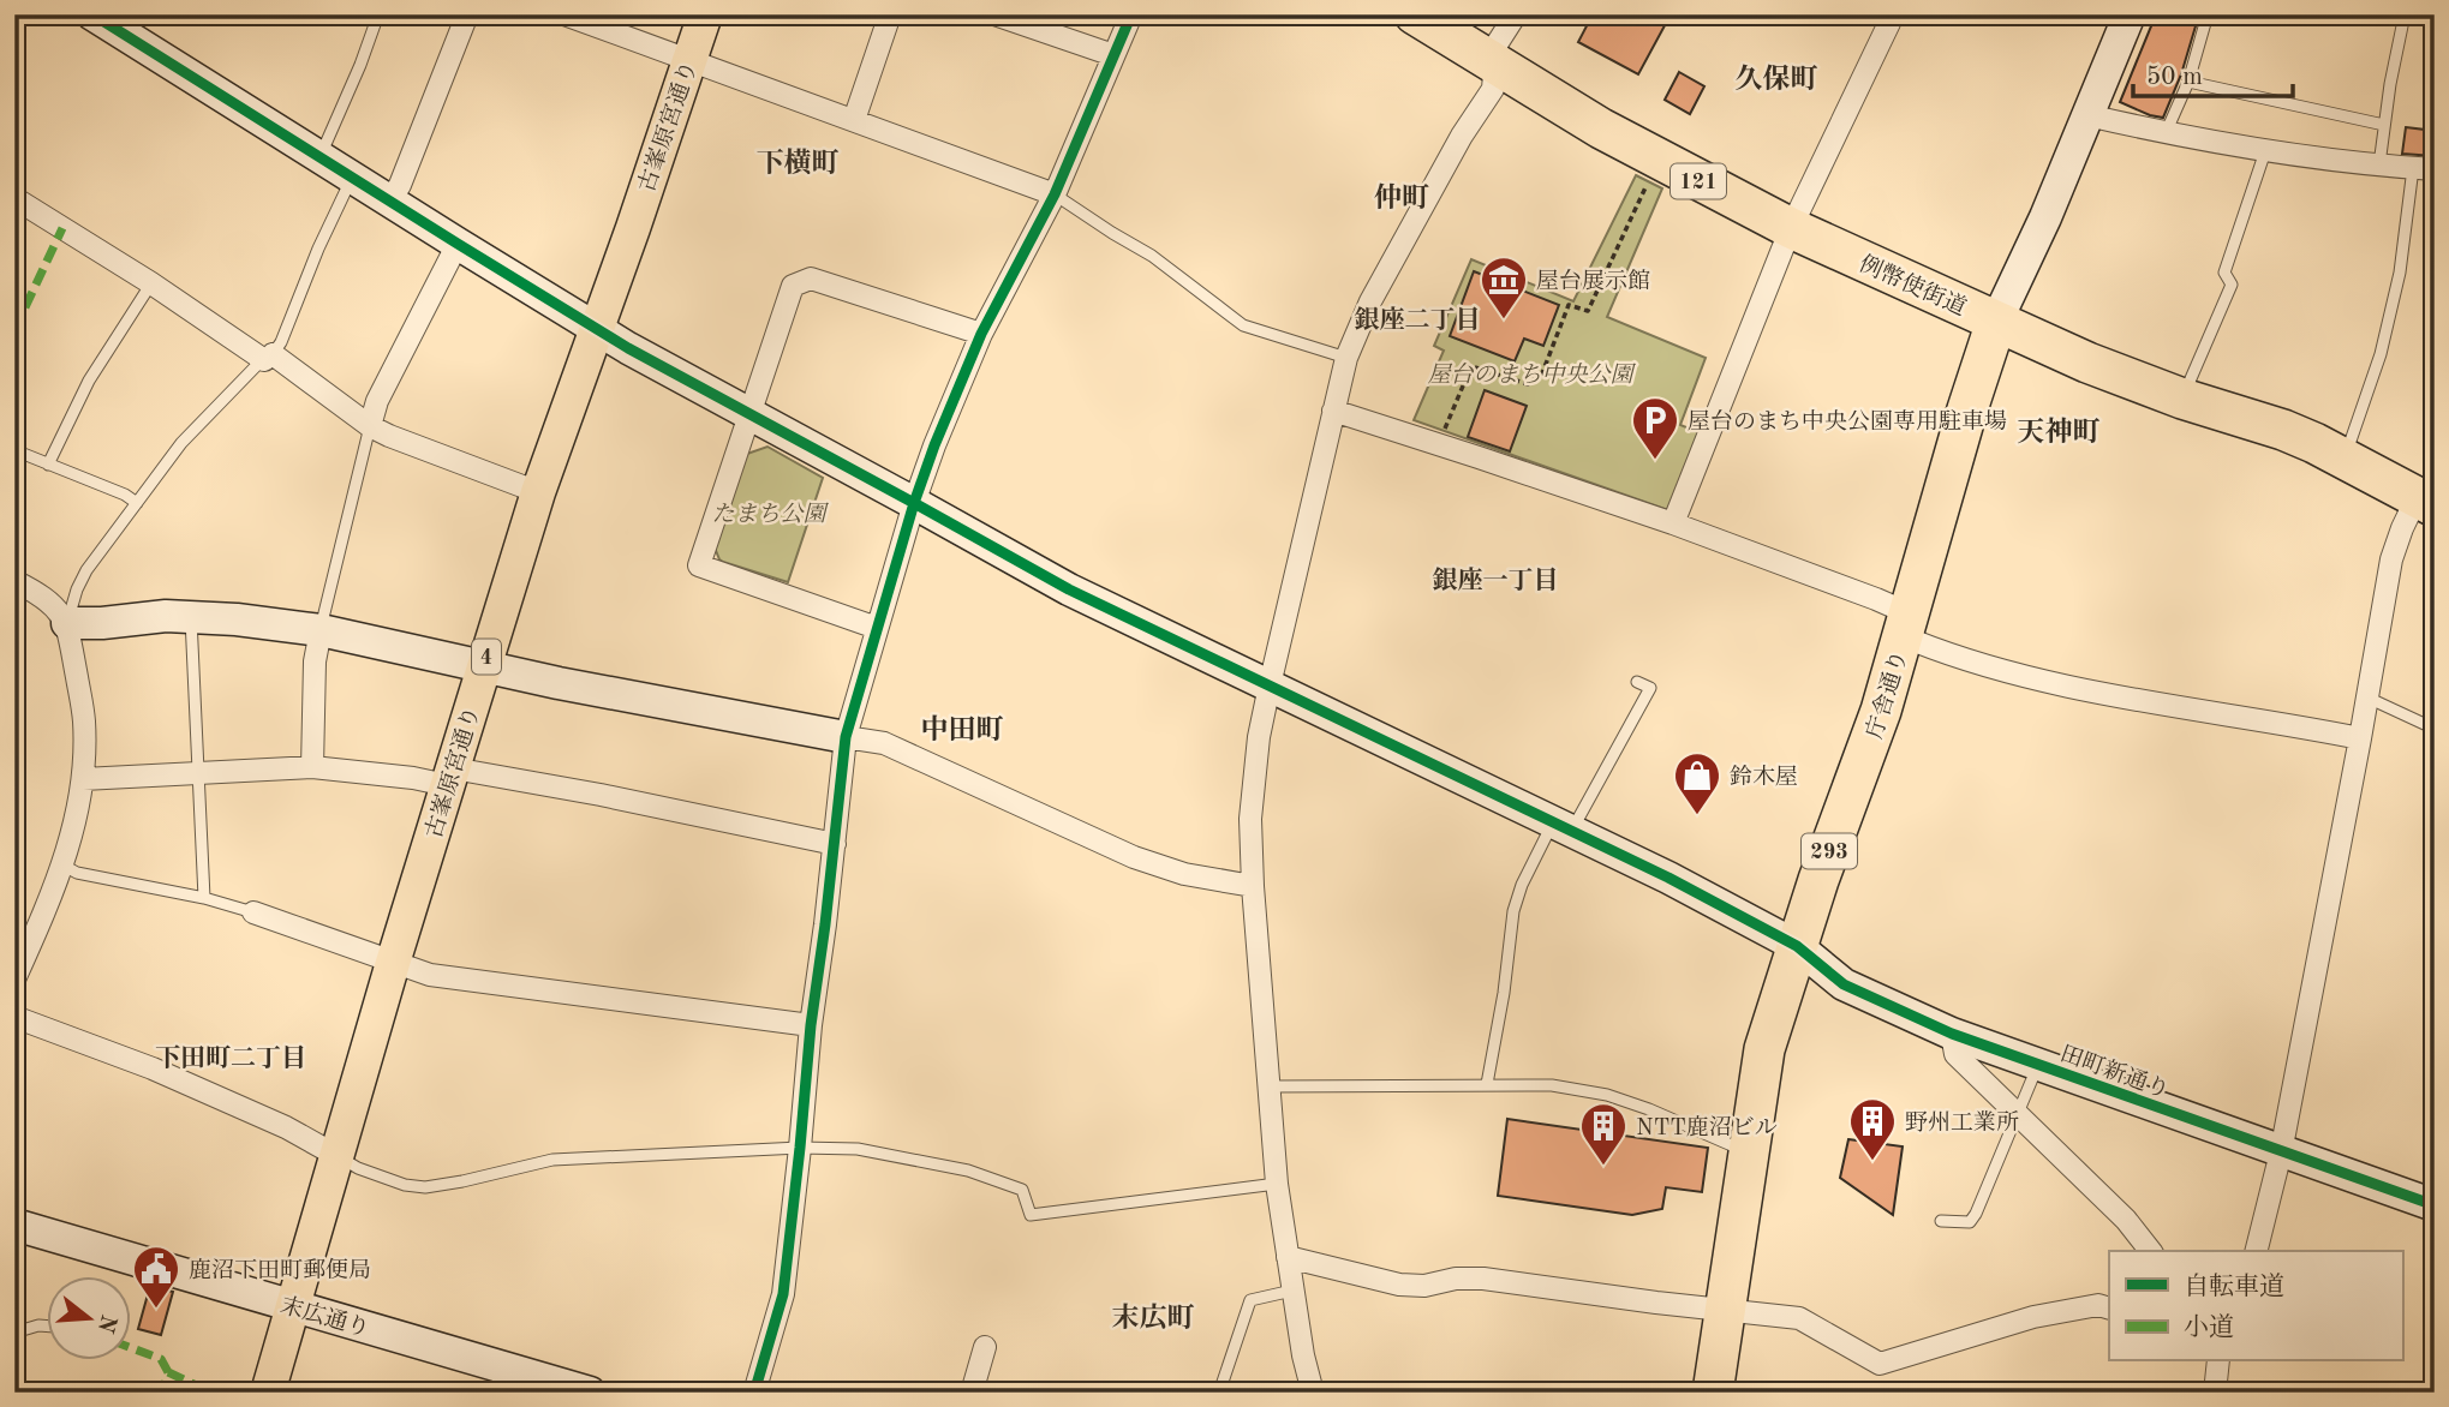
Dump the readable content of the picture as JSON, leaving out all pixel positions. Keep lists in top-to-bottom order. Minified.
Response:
{"streets":{"highway":["121","例幣使街道","庁舎通り","293"],"main road":["古峯原宮通り","4"],"street":["田町新通り","末広通り"]},"crossings":[["古峯原宮通り","田町新通り"],["古峯原宮通り","末広通り"],["例幣使街道","庁舎通り"],["庁舎通り","田町新通り"]],"districts":["久保町","下横町","仲町","銀座二丁目","天神町","銀座一丁目","中田町","下田町二丁目","末広町"],"parks":["屋台のまち中央公園","たまち公園"],"places":{"museum":["屋台展示館"],"parking":["屋台のまち中央公園専用駐車場"],"shop":["鈴木屋"],"building":["野州工業所","NTT鹿沼ビル"],"public building":["鹿沼下田町郵便局"]},"legend":["自転車道","小道"],"scale_bar":"50 m","north":"right"}
